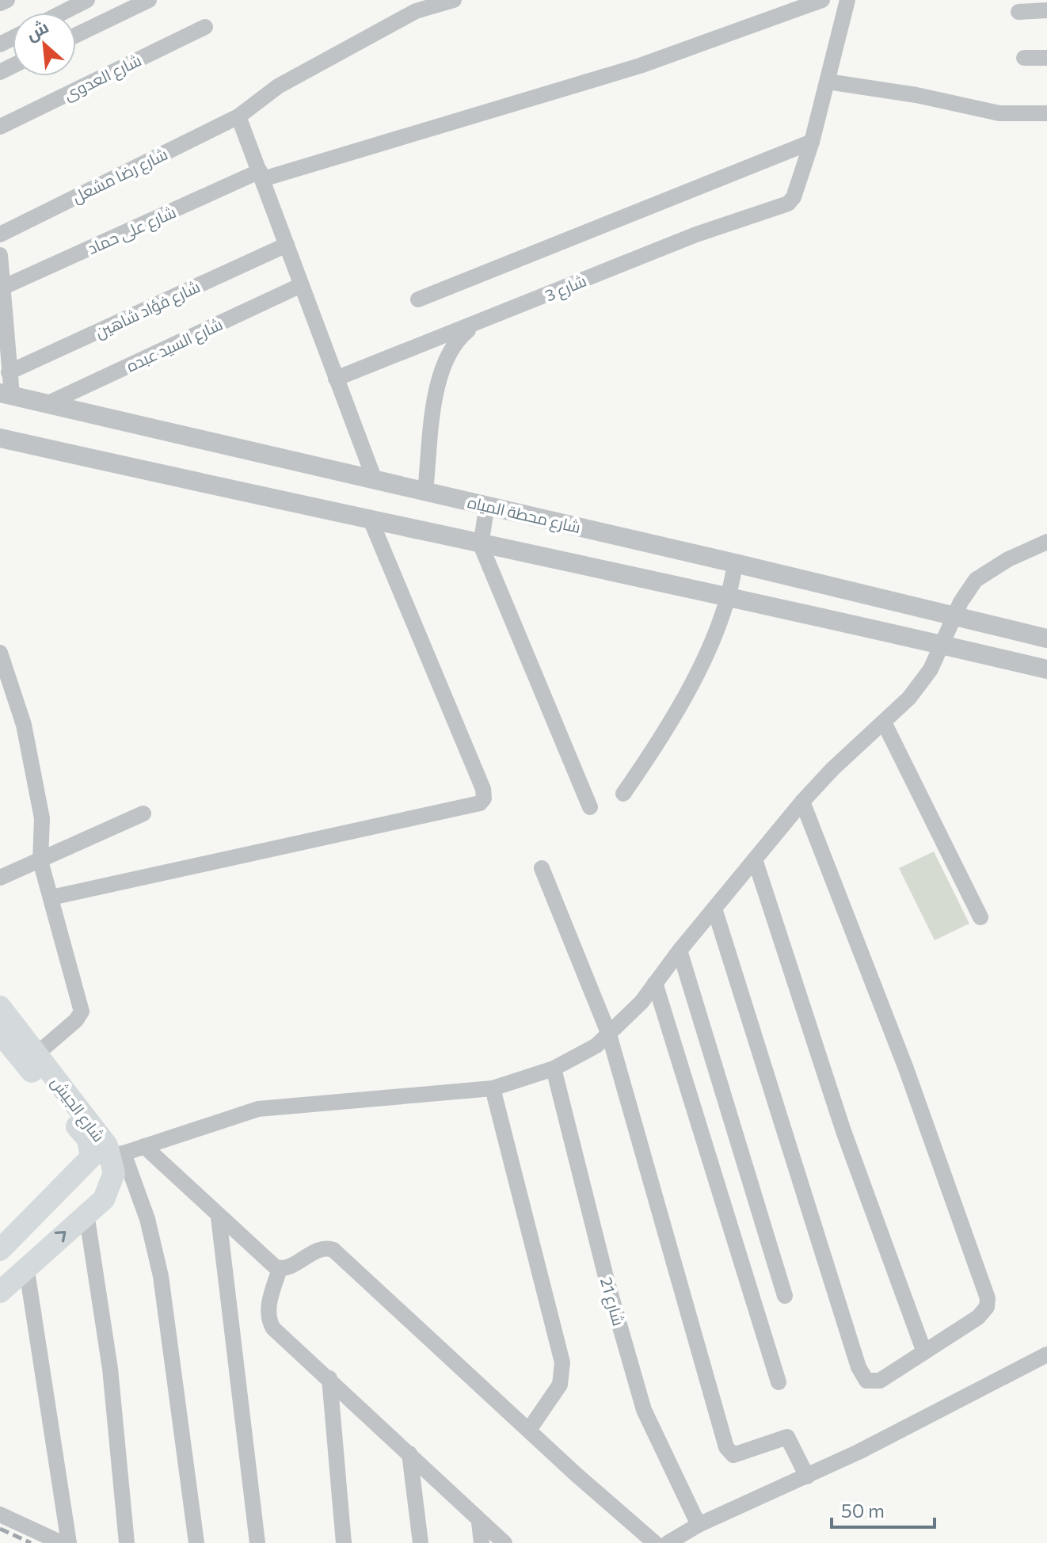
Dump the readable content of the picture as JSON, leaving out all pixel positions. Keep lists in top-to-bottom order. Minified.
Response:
{"streets":{"main road":["شارع الجيش"],"street":["شارع العدوى","شارع رضا مشعل","شارع على حماد","شارع 3","شارع فؤاد شاهين","شارع السيد عبده","شارع محطة المياه","شارع 21"]},"crossings":[["شارع السيد عبده","شارع محطة المياه"]],"scale_bar":"50 m","north":"top left"}
